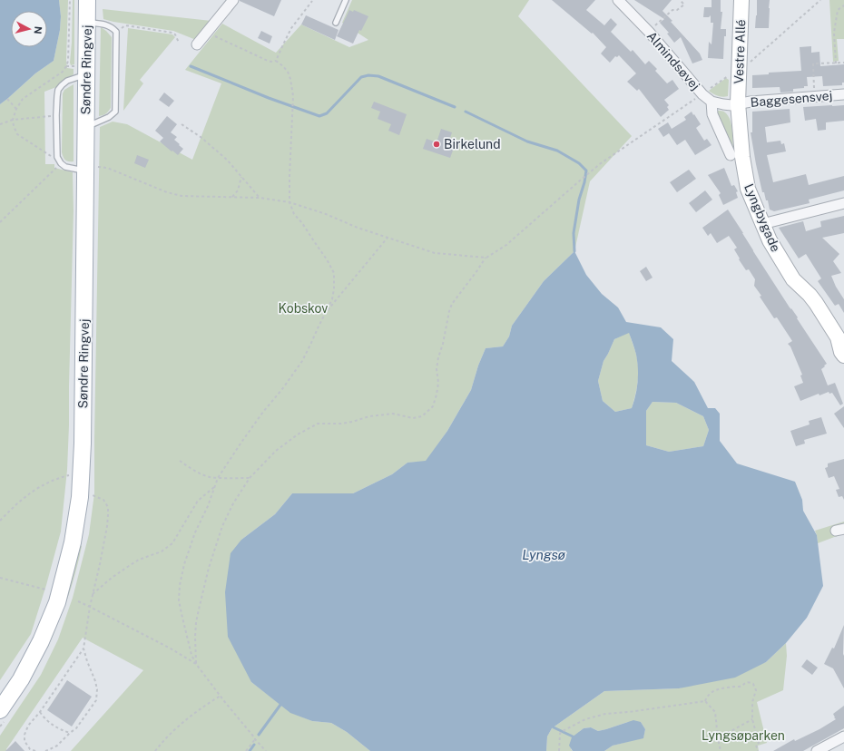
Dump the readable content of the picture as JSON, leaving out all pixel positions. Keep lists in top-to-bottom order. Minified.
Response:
{"streets":{"main road":["Søndre Ringvej"],"street":["Vestre Allé","Almindsøvej","Baggesensvej","Lyngbygade"]},"crossings":[["Vestre Allé","Almindsøvej"],["Vestre Allé","Baggesensvej"],["Vestre Allé","Lyngbygade"],["Almindsøvej","Baggesensvej"],["Almindsøvej","Lyngbygade"],["Baggesensvej","Lyngbygade"]],"water":["Lyngsø"],"parks":["Kobskov","Lyngsøparken"],"places":["Birkelund"],"north":"right"}
